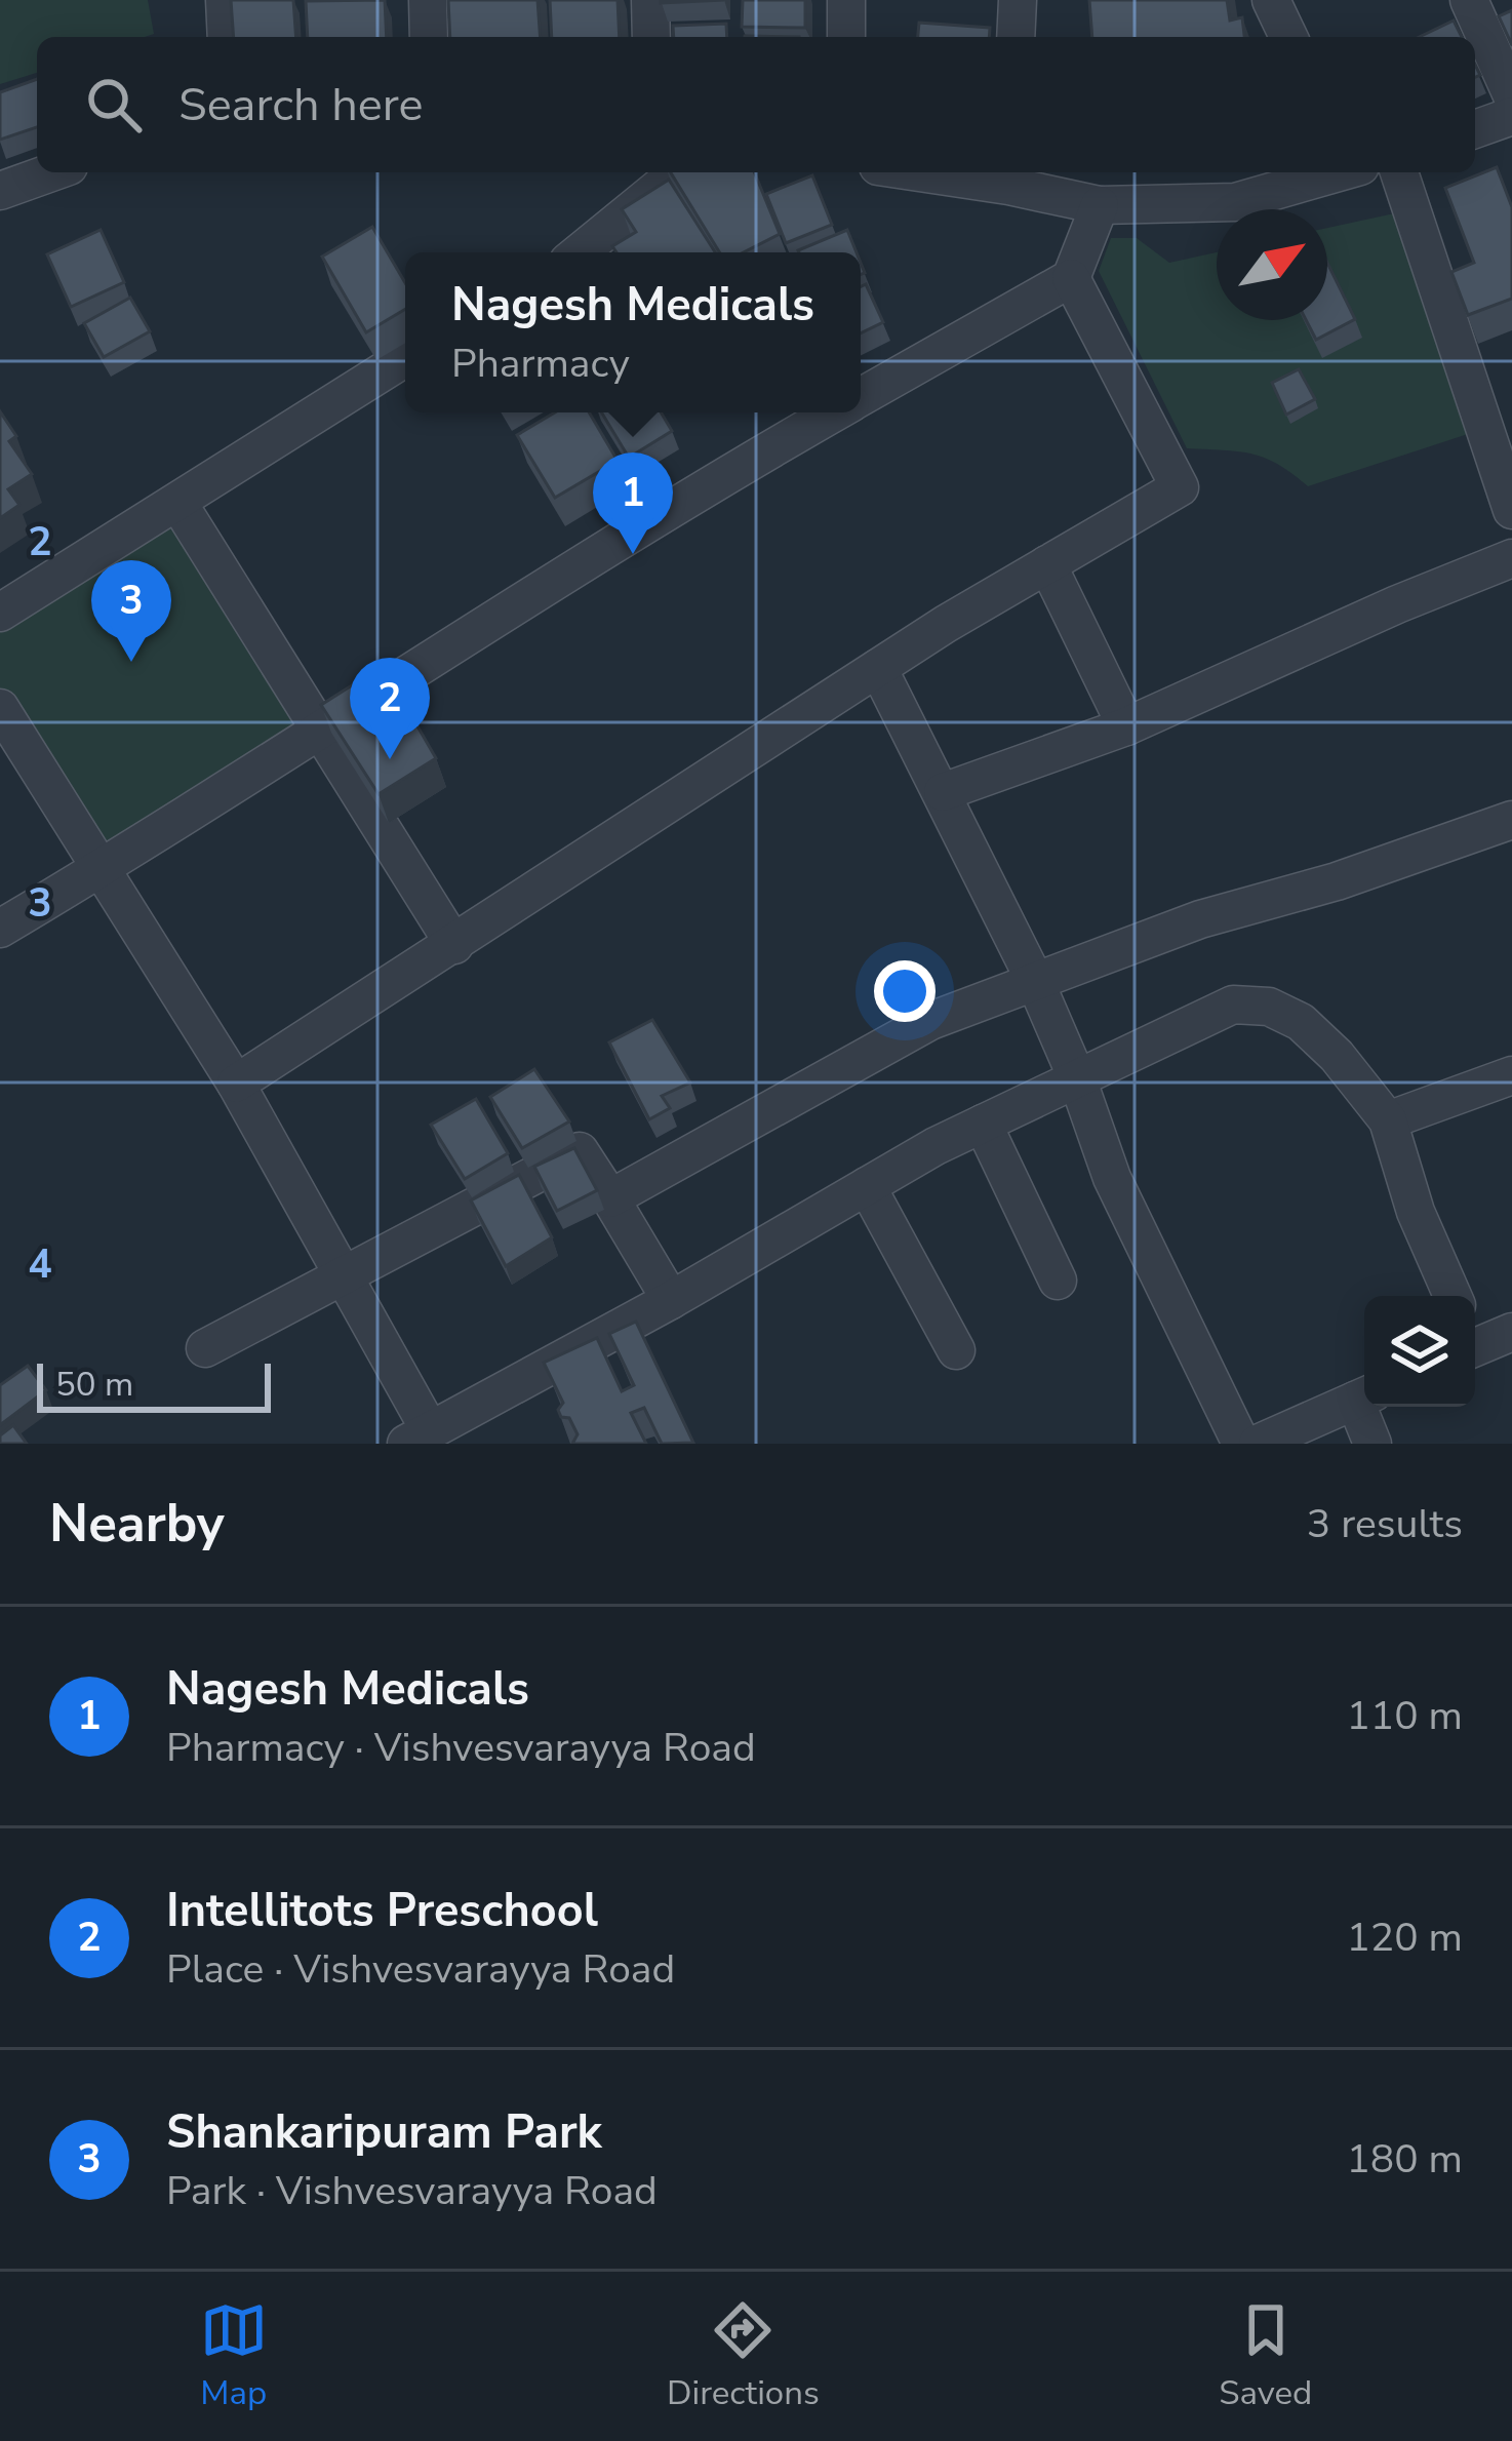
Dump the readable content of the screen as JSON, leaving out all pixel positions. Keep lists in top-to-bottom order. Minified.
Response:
{"scale_bar":"50 m","north":"top right","page":{"search":"Search here","popup":["Nagesh Medicals","Pharmacy"],"pins":["1","3","2"],"scale":"50 m","heading":["Nearby","3 results"],"list":[{"mark":"1","name":"Nagesh Medicals","note":"Pharmacy · Vishvesvarayya Road","value":"110 m"},{"mark":"2","name":"Intellitots Preschool","note":"Place · Vishvesvarayya Road","value":"120 m"},{"mark":"3","name":"Shankaripuram Park","note":"Park · Vishvesvarayya Road","value":"180 m"}],"nav":["Map","Directions","Saved"]},"grid":{"rows":["2","3","4"]}}
